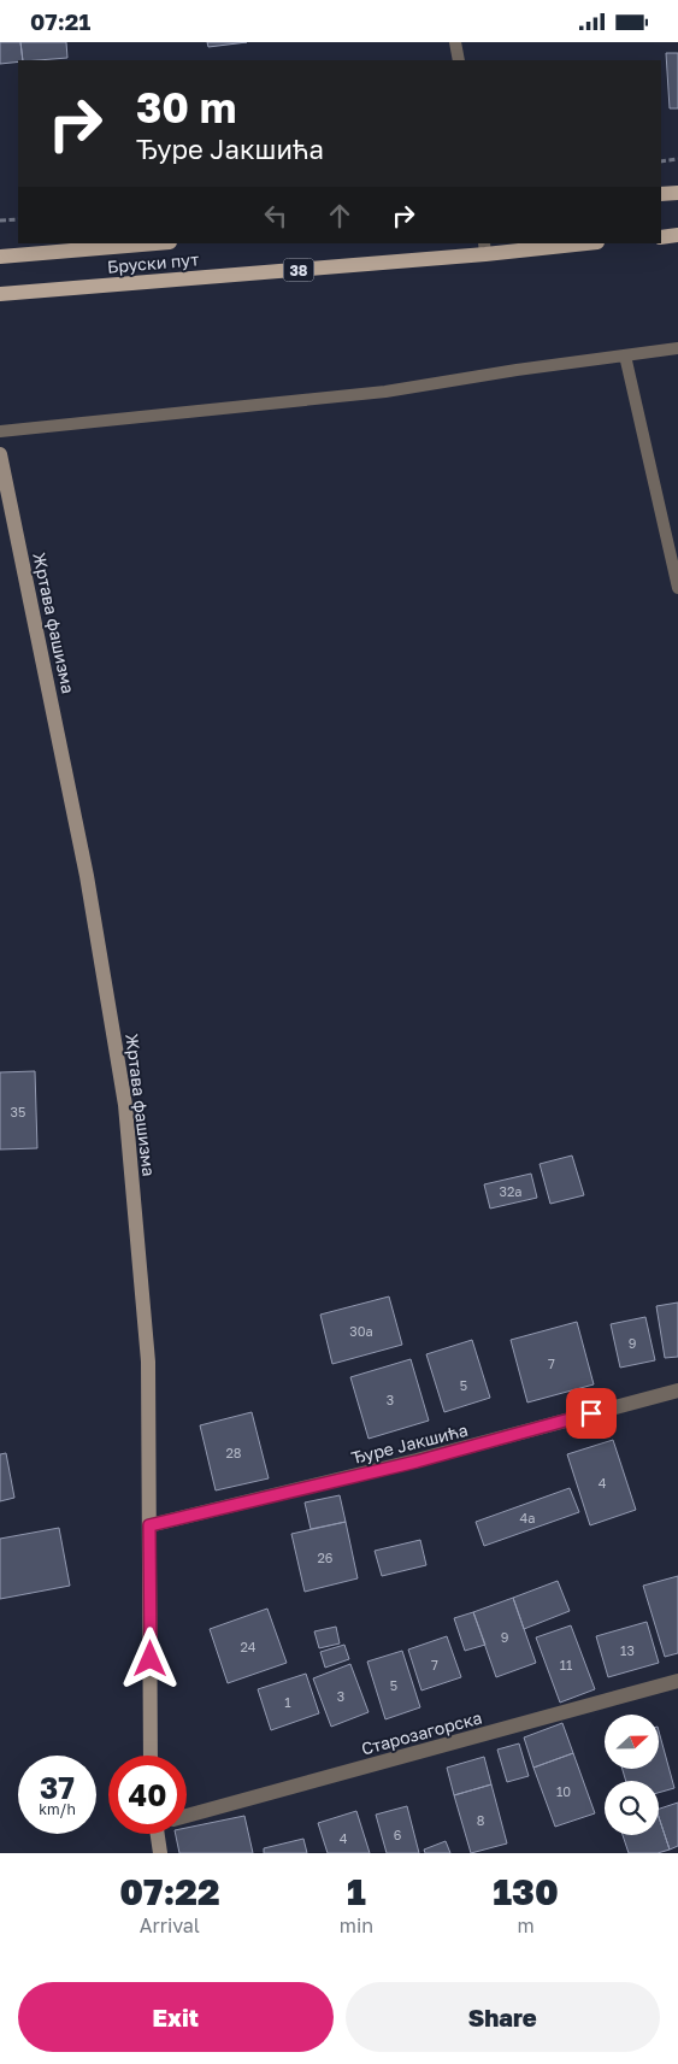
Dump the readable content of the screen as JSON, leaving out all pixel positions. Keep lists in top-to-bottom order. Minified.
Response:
{"streets":{"main road":["Бруски пут","38"],"street":["Жртава фашизма","Ђуре Јакшића","Старозагорска"]},"crossings":[["Жртава фашизма","Ђуре Јакшића"]],"house_numbers":["35","32a","30a","9","7","5","3","28","4","4a","26","9","24","13","7","11","5","3","1","10","8","6","4"],"north":"right","page":{"status":"07:21","turn":["30 m","Ђуре Јакшића"],"speed":"37 km/h","limit":"40","eta":["07:22","Arrival","1","min","130","m"],"buttons":["Exit","Share"]}}
